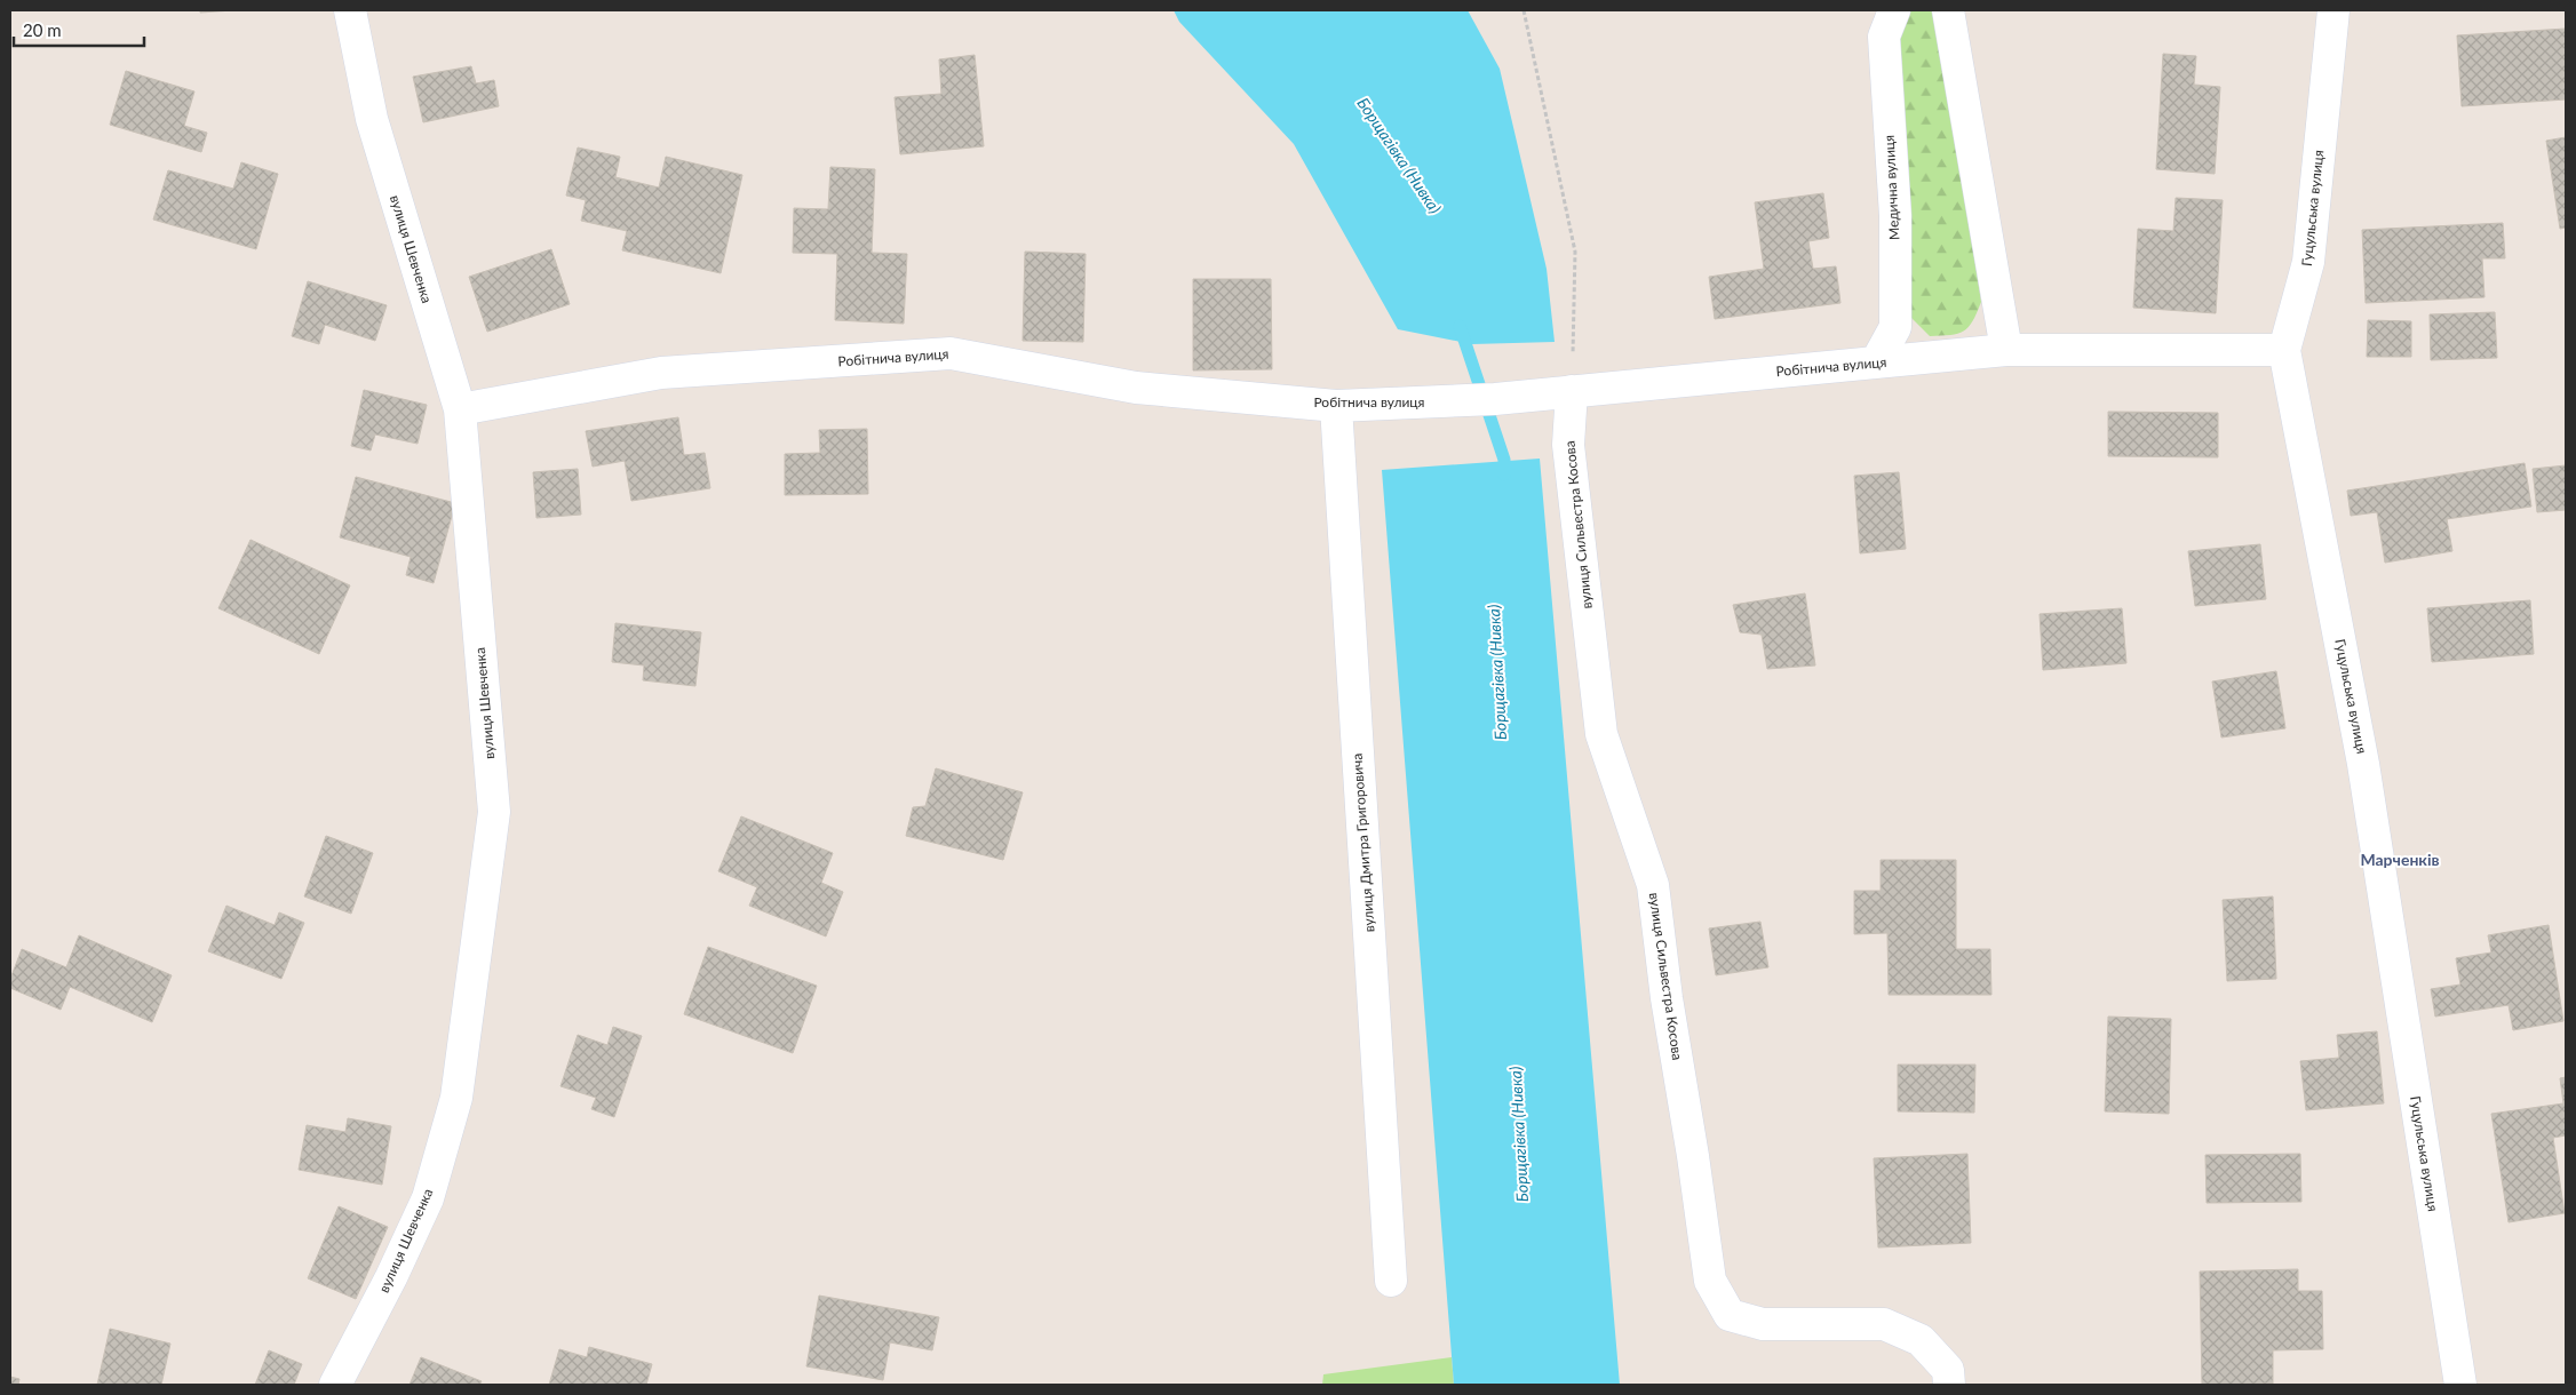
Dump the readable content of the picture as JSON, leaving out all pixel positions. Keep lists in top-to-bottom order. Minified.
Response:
{"streets":{"street":["Медична вулиця","Гуцульська вулиця","вулиця Шевченка","Робітнича вулиця","вулиця Сильвестра Косова","вулиця Дмитра Григоровича"]},"crossings":[["Медична вулиця","Робітнича вулиця"],["Гуцульська вулиця","Робітнича вулиця"],["вулиця Шевченка","Робітнича вулиця"],["Робітнича вулиця","вулиця Сильвестра Косова"],["Робітнича вулиця","вулиця Дмитра Григоровича"]],"districts":["Марченків"],"water":["Борщагівка (Нивка)"],"scale_bar":"20 m"}
